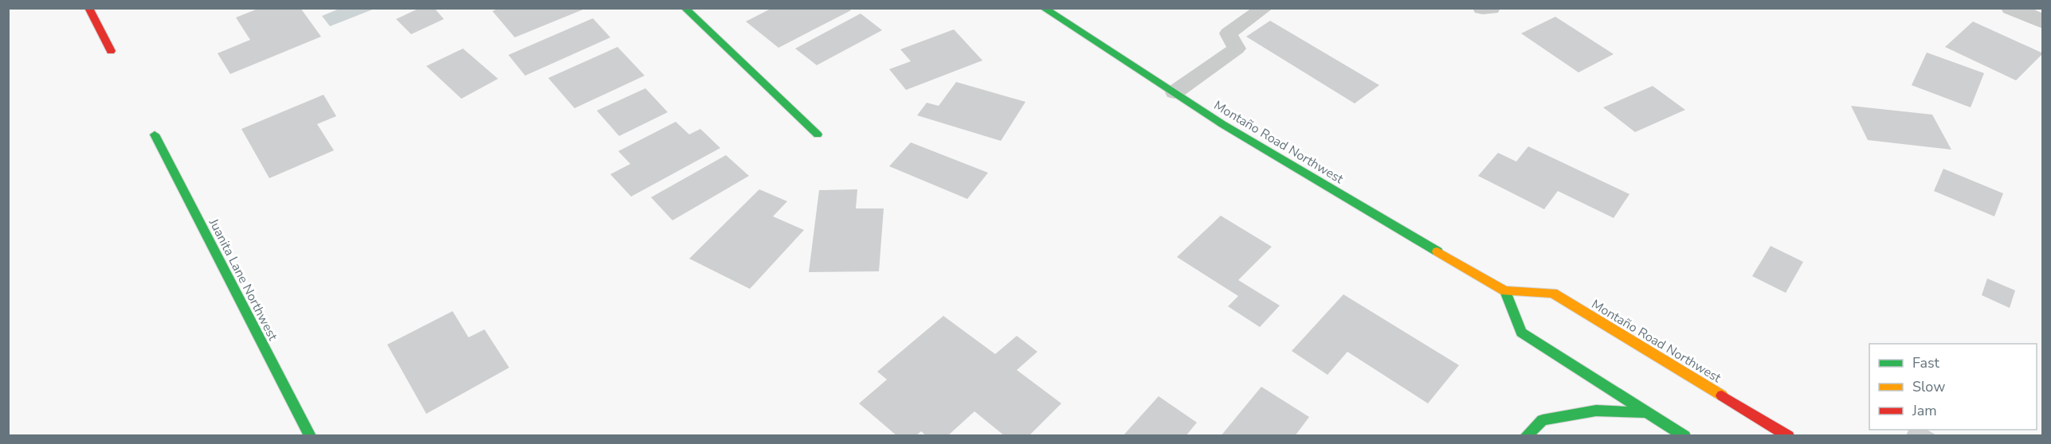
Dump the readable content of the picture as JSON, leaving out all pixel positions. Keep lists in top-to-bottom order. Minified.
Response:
{"streets":{"main road":["Montaño Road Northwest","Juanita Lane Northwest"]},"legend":["Fast","Slow","Jam"]}
